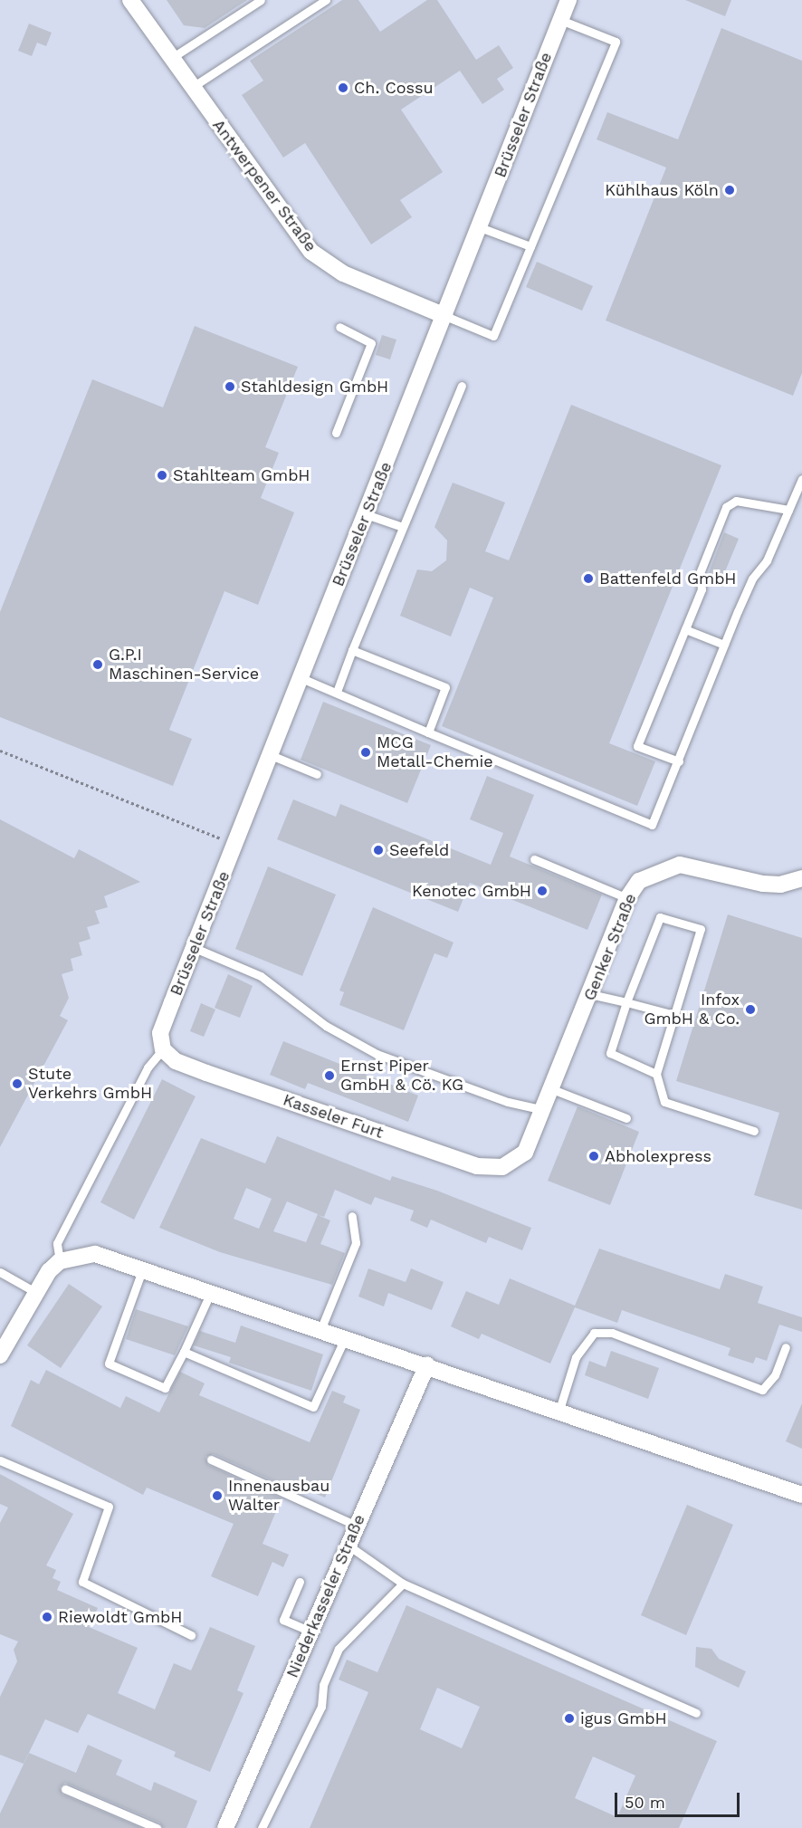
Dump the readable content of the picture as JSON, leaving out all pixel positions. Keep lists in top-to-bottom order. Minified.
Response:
{"streets":{"street":["Brüsseler Straße","Antwerpener Straße","Genker Straße","Kasseler Furt","Niederkasseler Straße"]},"crossings":[["Brüsseler Straße","Antwerpener Straße"],["Brüsseler Straße","Kasseler Furt"],["Genker Straße","Kasseler Furt"]],"places":["Ch. Cossu","Kühlhaus Köln","Stahldesign GmbH","Stahlteam GmbH","Battenfeld GmbH","G.P.I Maschinen-Service","MCG Metall-Chemie","Seefeld","Kenotec GmbH","Infox GmbH & Co.","Ernst Piper GmbH & Cö. KG","Stute Verkehrs GmbH","Abholexpress","Innenausbau Walter","Riewoldt GmbH","igus GmbH"],"scale_bar":"50 m"}
